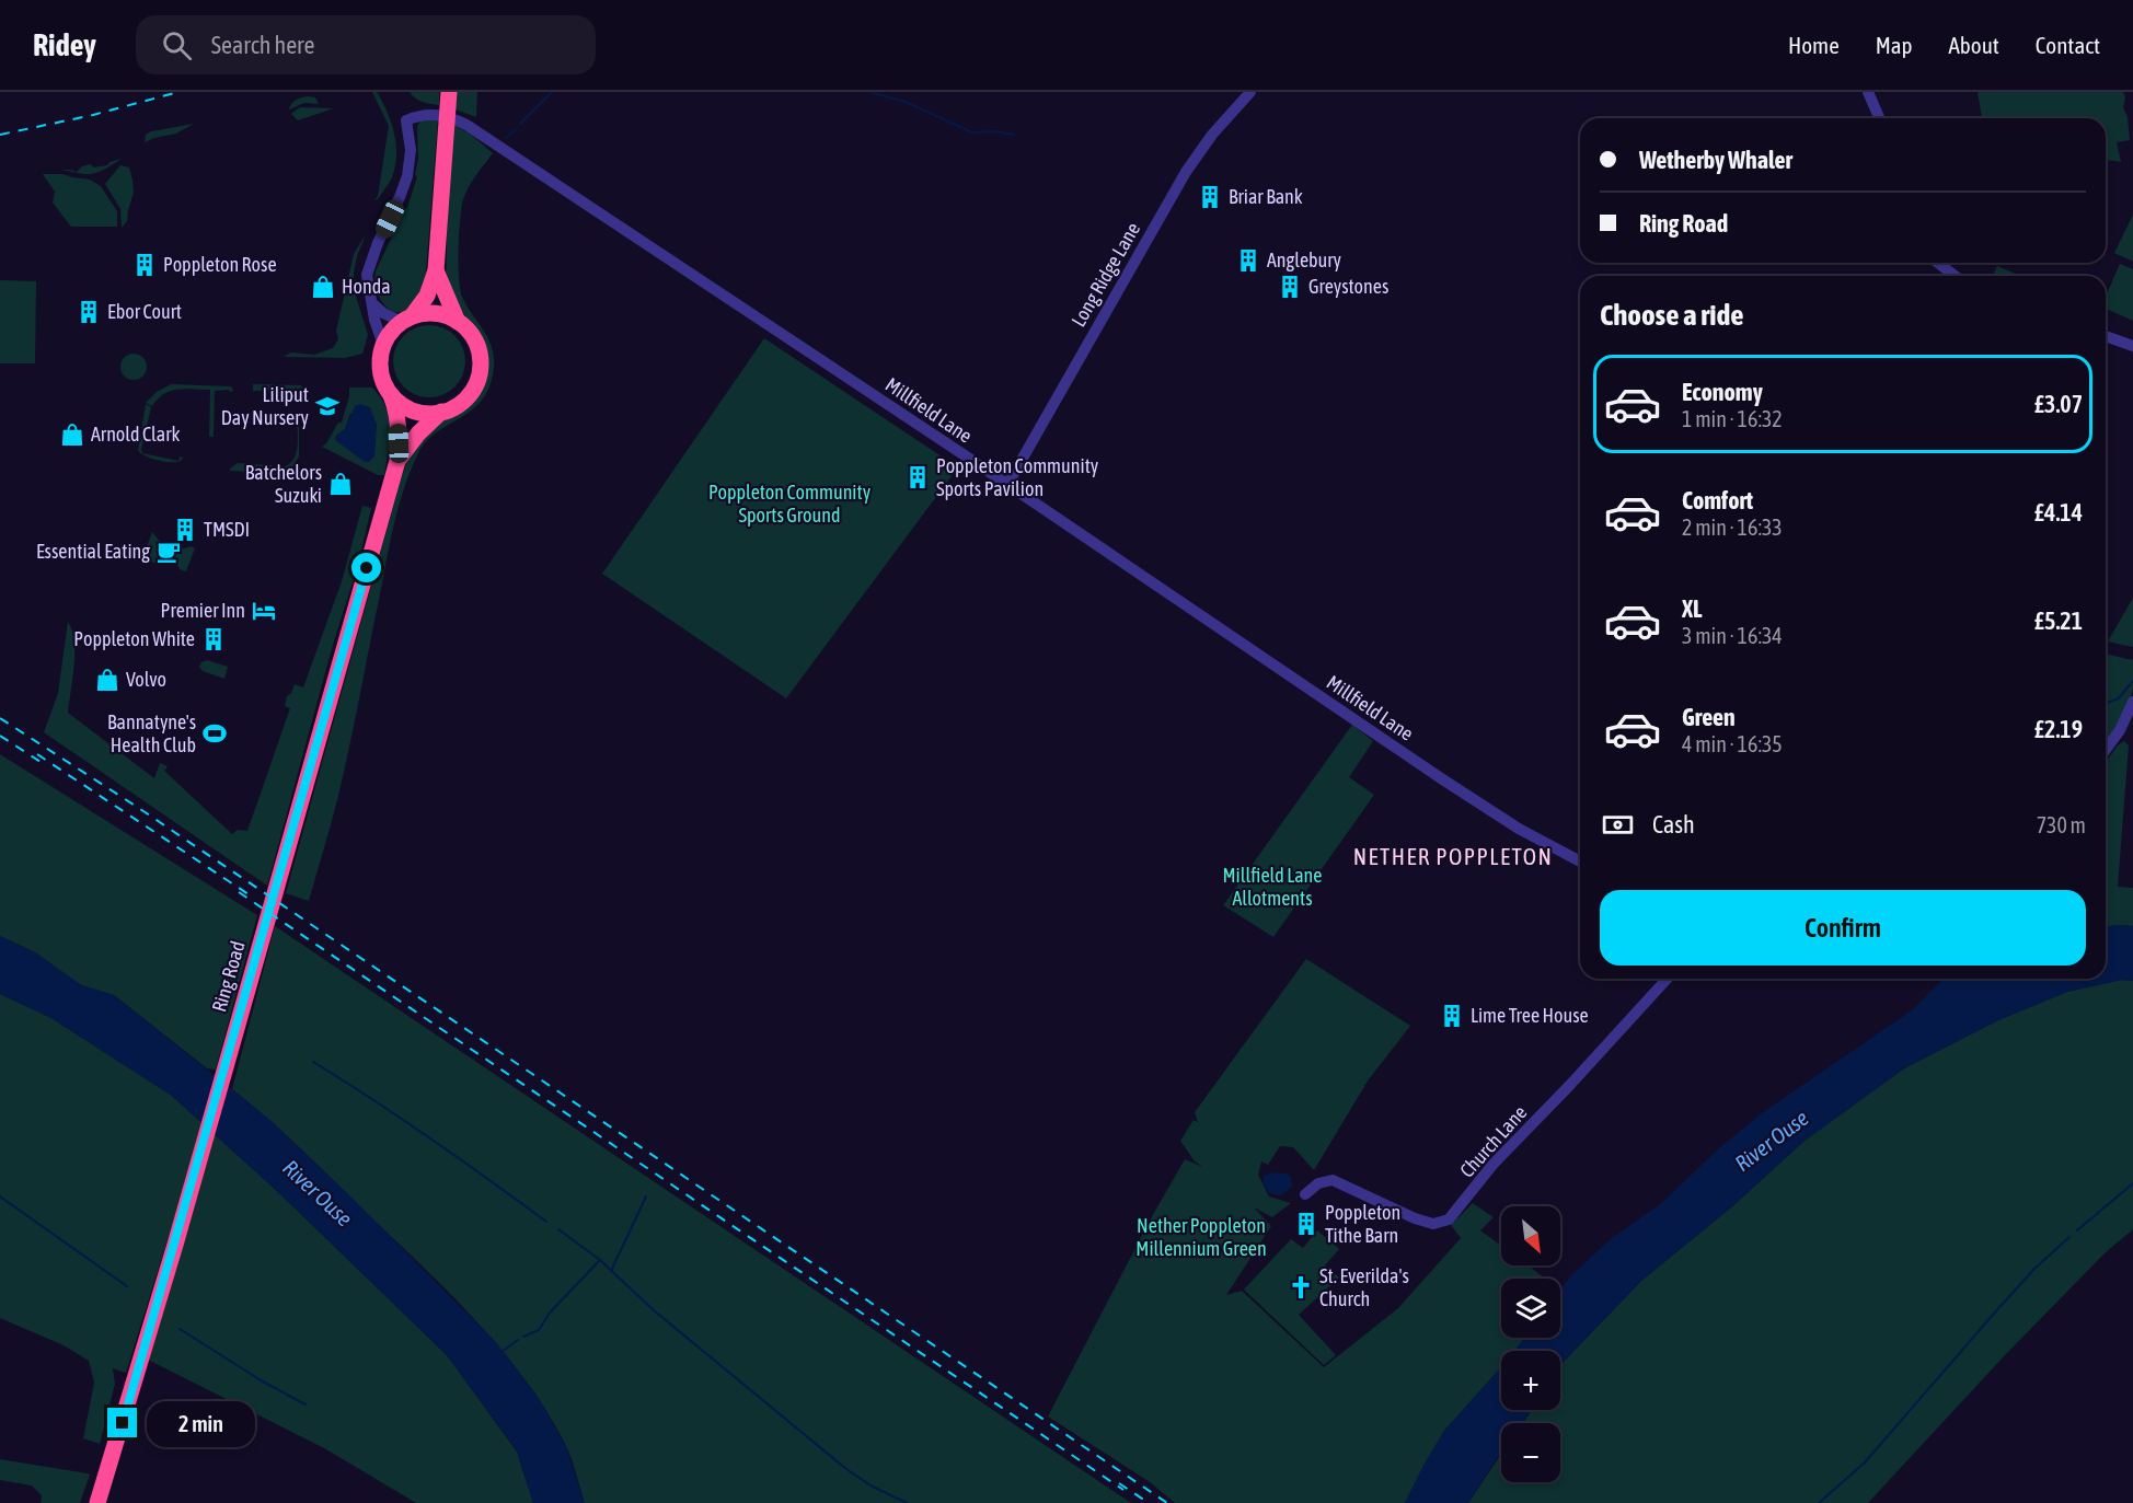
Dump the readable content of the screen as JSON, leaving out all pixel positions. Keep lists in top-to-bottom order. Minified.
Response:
{"streets":{"highway":["Ring Road"],"street":["Long Ridge Lane","Millfield Lane","Church Lane"]},"crossings":[["Long Ridge Lane","Millfield Lane"],["Millfield Lane","Ring Road"]],"districts":["NETHER POPPLETON"],"water":["River Ouse"],"parks":["Poppleton Community Sports Ground","Millfield Lane Allotments","Nether Poppleton Millennium Green"],"places":{"building":["Briar Bank","Anglebury","Poppleton Rose","Greystones","Ebor Court","Poppleton Community Sports Pavilion","TMSDI","Poppleton White","Lime Tree House","Poppleton Tithe Barn"],"shop":["Honda","Arnold Clark","Batchelors Suzuki","Volvo"],"school or university":["Liliput Day Nursery"],"cafe":["Essential Eating"],"hotel":["Premier Inn"],"sports":["Bannatyne's Health Club"],"church":["St. Everilda's Church"]},"north":"bottom right","page":{"header":"Ridey","search":"Search here","nav":["Home","Map","About","Contact"],"banner":["Wetherby Whaler","Ring Road"],"heading":"Choose a ride","list":[{"name":"Economy","note":"1 min · 16:32","value":"£3.07"},{"name":"Comfort","note":"2 min · 16:33","value":"£4.14"},{"name":"XL","note":"3 min · 16:34","value":"£5.21"},{"name":"Green","note":"4 min · 16:35","value":"£2.19"}],"pay":["Cash","730 m"],"buttons":"Confirm","map_buttons":["+","−"],"bubble":"2 min"}}
